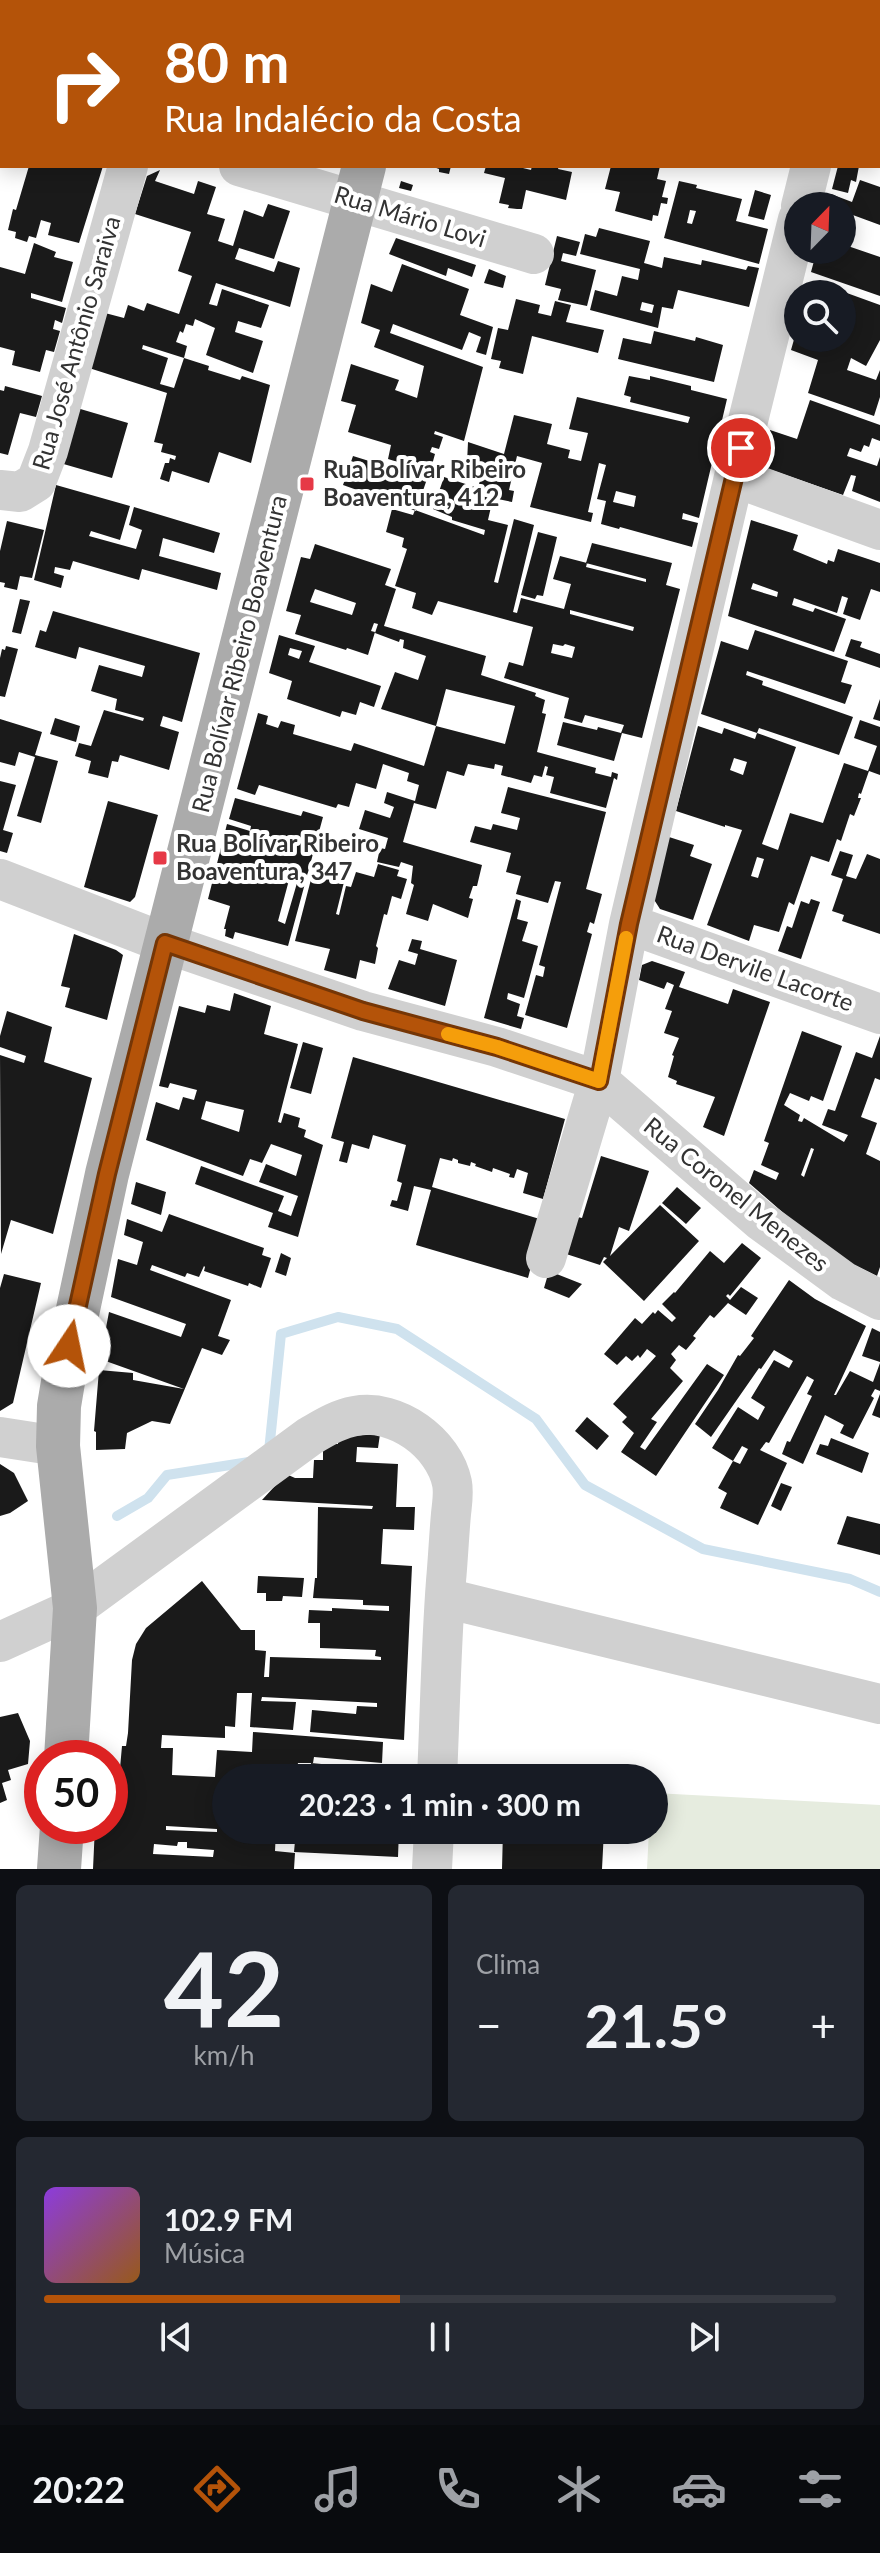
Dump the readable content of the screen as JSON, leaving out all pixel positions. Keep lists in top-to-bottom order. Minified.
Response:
{"streets":{"main road":["Rua Bolívar Ribeiro Boaventura"],"street":["Rua Mário Lovi","Rua José Antônio Saraiva","Rua Dervile Lacorte","Rua Coronel Menezes"]},"crossings":[["Rua Mário Lovi","Rua Bolívar Ribeiro Boaventura"]],"places":{"transit":["Rua Bolívar Ribeiro Boaventura, 412","Rua Bolívar Ribeiro Boaventura, 347"]},"north":"top right","page":{"turn":["80 m","Rua Indalécio da Costa"],"limit":"50","trip":"20:23 · 1 min · 300 m","tile":[["42","km/h"],"Clima"],"heat":["−","21.5°","+"],"song":["102.9 FM","Música"],"tabs":"20:22"}}
